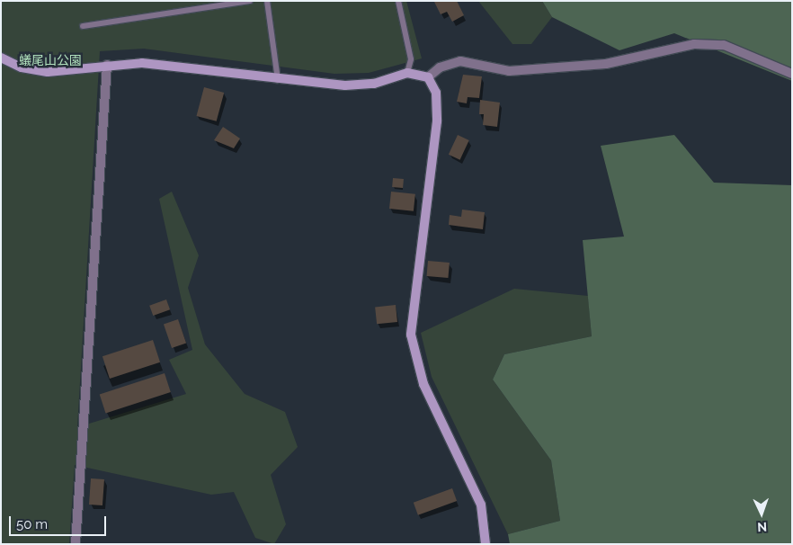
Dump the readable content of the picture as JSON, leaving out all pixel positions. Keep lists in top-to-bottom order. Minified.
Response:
{"parks":["蟻尾山公園"],"scale_bar":"50 m","north":"bottom"}
